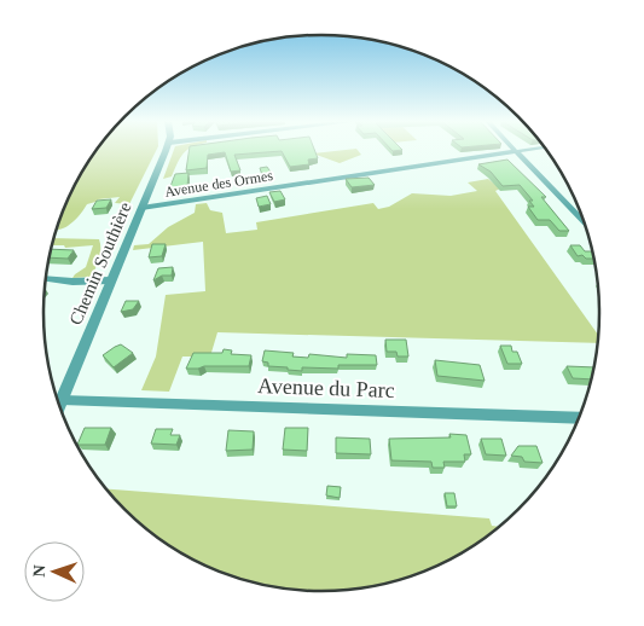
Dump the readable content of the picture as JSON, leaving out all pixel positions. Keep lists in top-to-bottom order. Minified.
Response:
{"streets":{"street":["Avenue des Ormes","Chemin Southière","Avenue du Parc"]},"crossings":[["Avenue des Ormes","Chemin Southière"]],"north":"left"}
